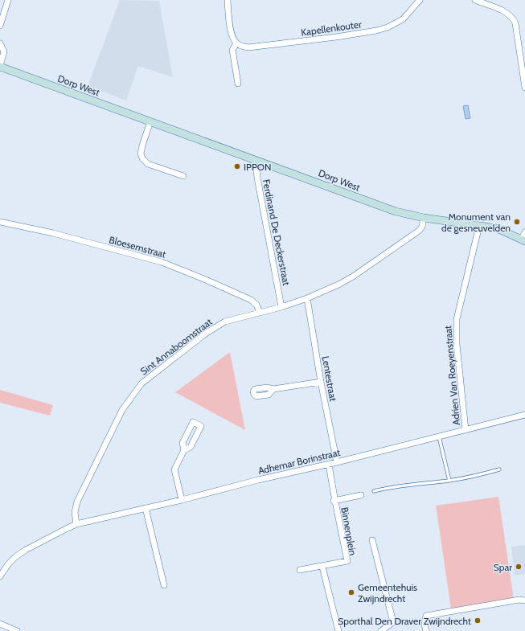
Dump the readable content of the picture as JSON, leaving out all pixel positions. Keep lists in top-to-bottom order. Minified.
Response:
{"streets":{"main road":["Dorp West"],"street":["Kapellenkouter","Ferdinand De Deckerstraat","Bloesemstraat","Sint Annaboomstraat","Adrien Van Roeyenstraat","Lentestraat","Adhemar Borinstraat","Binnenplein"]},"crossings":[["Dorp West","Ferdinand De Deckerstraat"],["Dorp West","Sint Annaboomstraat"],["Dorp West","Adrien Van Roeyenstraat"],["Ferdinand De Deckerstraat","Sint Annaboomstraat"],["Bloesemstraat","Sint Annaboomstraat"],["Sint Annaboomstraat","Lentestraat"],["Sint Annaboomstraat","Adhemar Borinstraat"],["Adrien Van Roeyenstraat","Adhemar Borinstraat"],["Lentestraat","Adhemar Borinstraat"],["Adhemar Borinstraat","Binnenplein"]],"places":["IPPON","Monument van de gesneuvelden","Spar","Gemeentehuis Zwijndrecht","Sporthal Den Draver Zwijndrecht"]}
